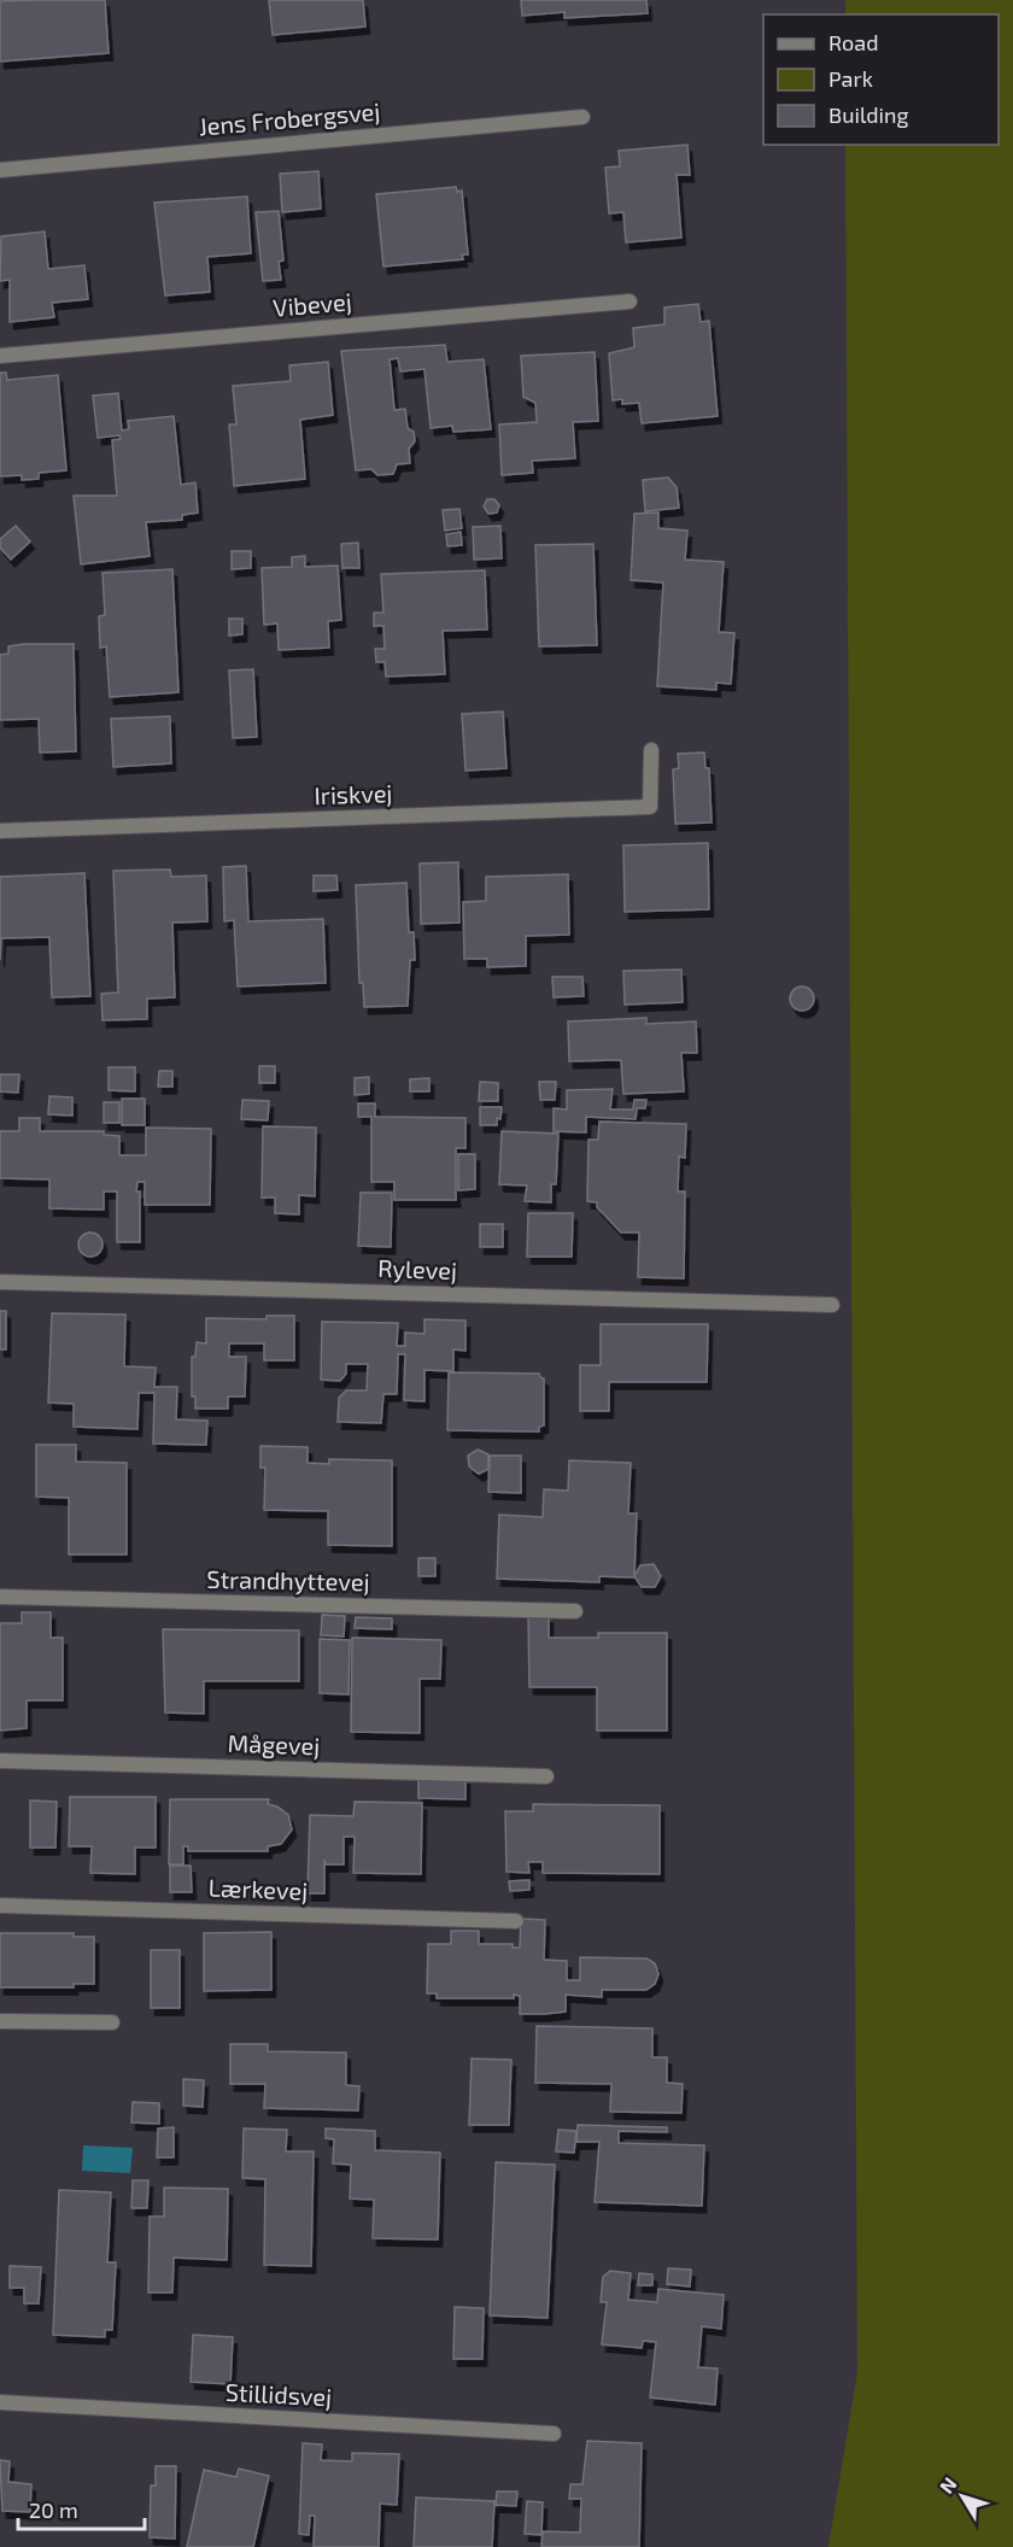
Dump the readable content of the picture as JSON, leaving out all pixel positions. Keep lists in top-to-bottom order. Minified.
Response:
{"streets":{"street":["Jens Frobergsvej","Vibevej","Iriskvej","Rylevej","Strandhyttevej","Mågevej","Lærkevej","Stillidsvej"]},"legend":["Road","Park","Building"],"scale_bar":"20 m","north":"top left"}
